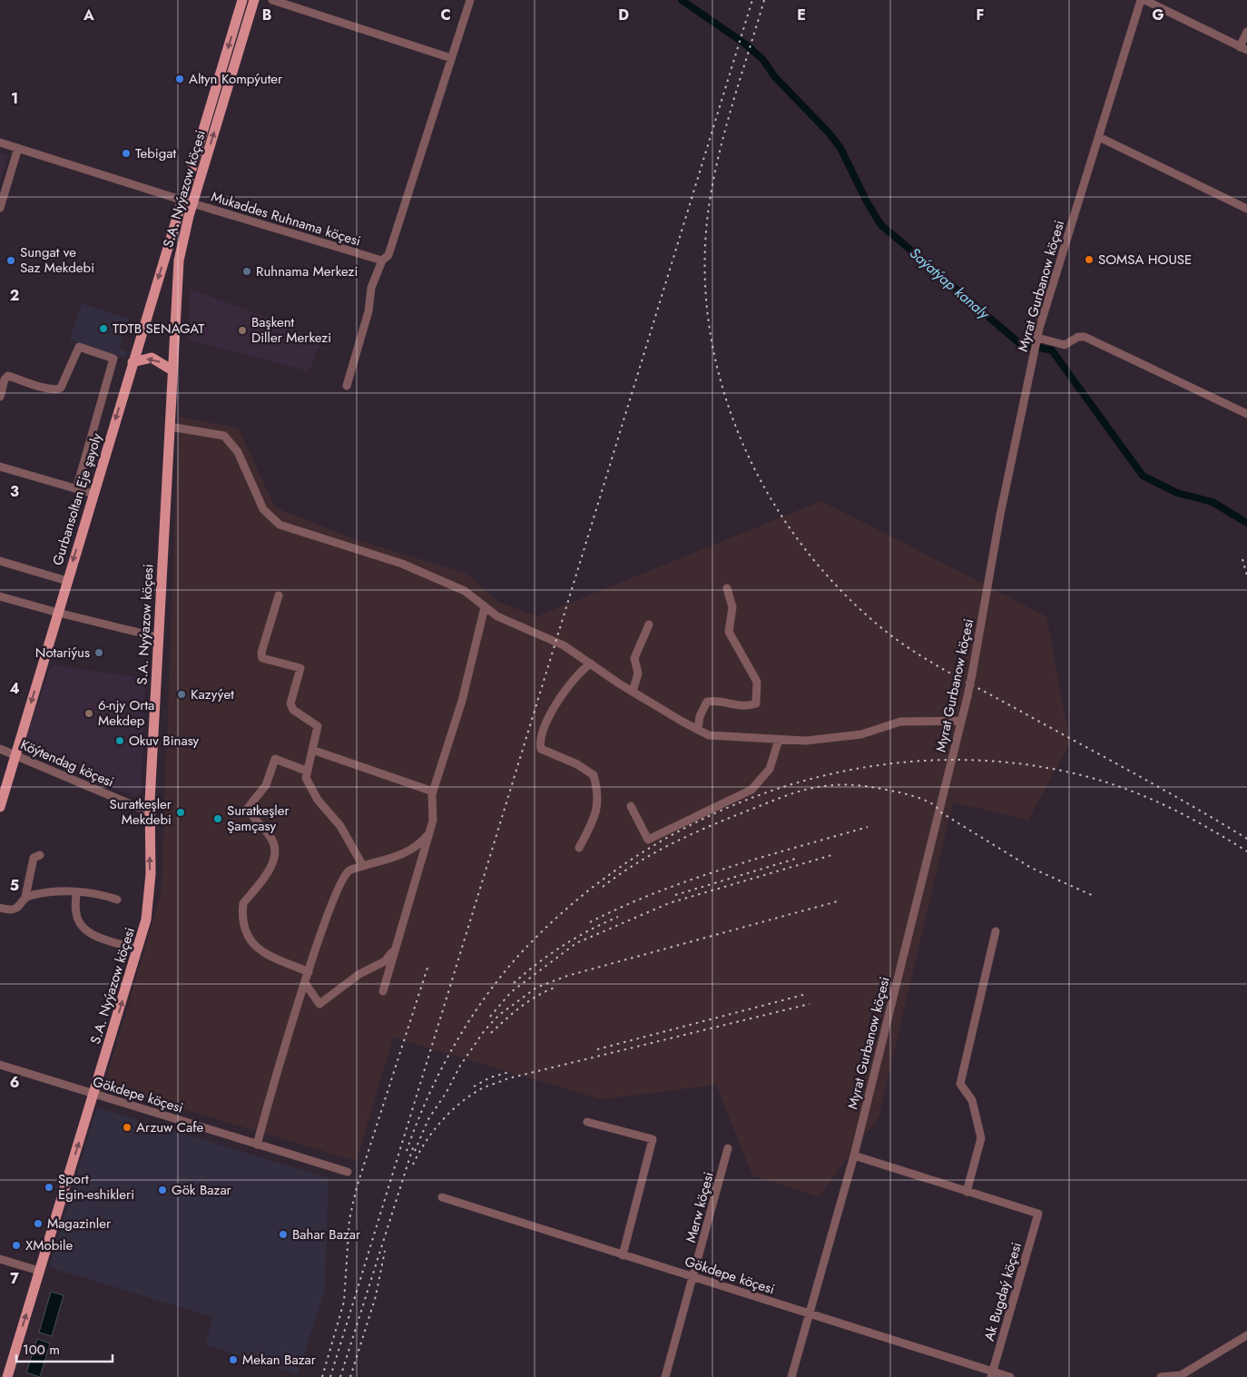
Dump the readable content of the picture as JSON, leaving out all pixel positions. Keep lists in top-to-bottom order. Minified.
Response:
{"streets":{"main road":["S.A. Nyýazow köçesi","Gurbansoltan Eje şayoly"],"street":["Mukaddes Ruhnama köçesi","Myrat Gurbanow köçesi","Köýtendag köçesi","Gökdepe köçesi","Merw köçesi","Ak Bugdaý köçesi"]},"crossings":[["S.A. Nyýazow köçesi","Mukaddes Ruhnama köçesi"],["S.A. Nyýazow köçesi","Gurbansoltan Eje şayoly"],["S.A. Nyýazow köçesi","Köýtendag köçesi"],["S.A. Nyýazow köçesi","Gökdepe köçesi"],["Mukaddes Ruhnama köçesi","Gurbansoltan Eje şayoly"],["Myrat Gurbanow köçesi","Gökdepe köçesi"],["Gurbansoltan Eje şayoly","Köýtendag köçesi"],["Gökdepe köçesi","Merw köçesi"],["Gökdepe köçesi","Ak Bugdaý köçesi"]],"one_way":["Gurbansoltan Eje şayoly"],"water":["Saýatýap kanaly"],"places":["Altyn Kompýuter","Tebigat","SOMSA HOUSE","Sungat ve Saz Mekdebi","Ruhnama Merkezi","TDTB SENAGAT","Başkent Diller Merkezi","Notariýus","Kazyýet","6-njy Orta Mekdep","Okuv Binasy","Suratkeşler Mekdebi","Suratkeşler Şamçasy","Arzuw Cafe","Sport Egin-eshikleri","Gök Bazar","Magazinler","Bahar Bazar","XMobile","Mekan Bazar"],"scale_bar":"100 m","grid":{"columns":["A","B","C","D","E","F","G"],"rows":["1","2","3","4","5","6","7"]}}
